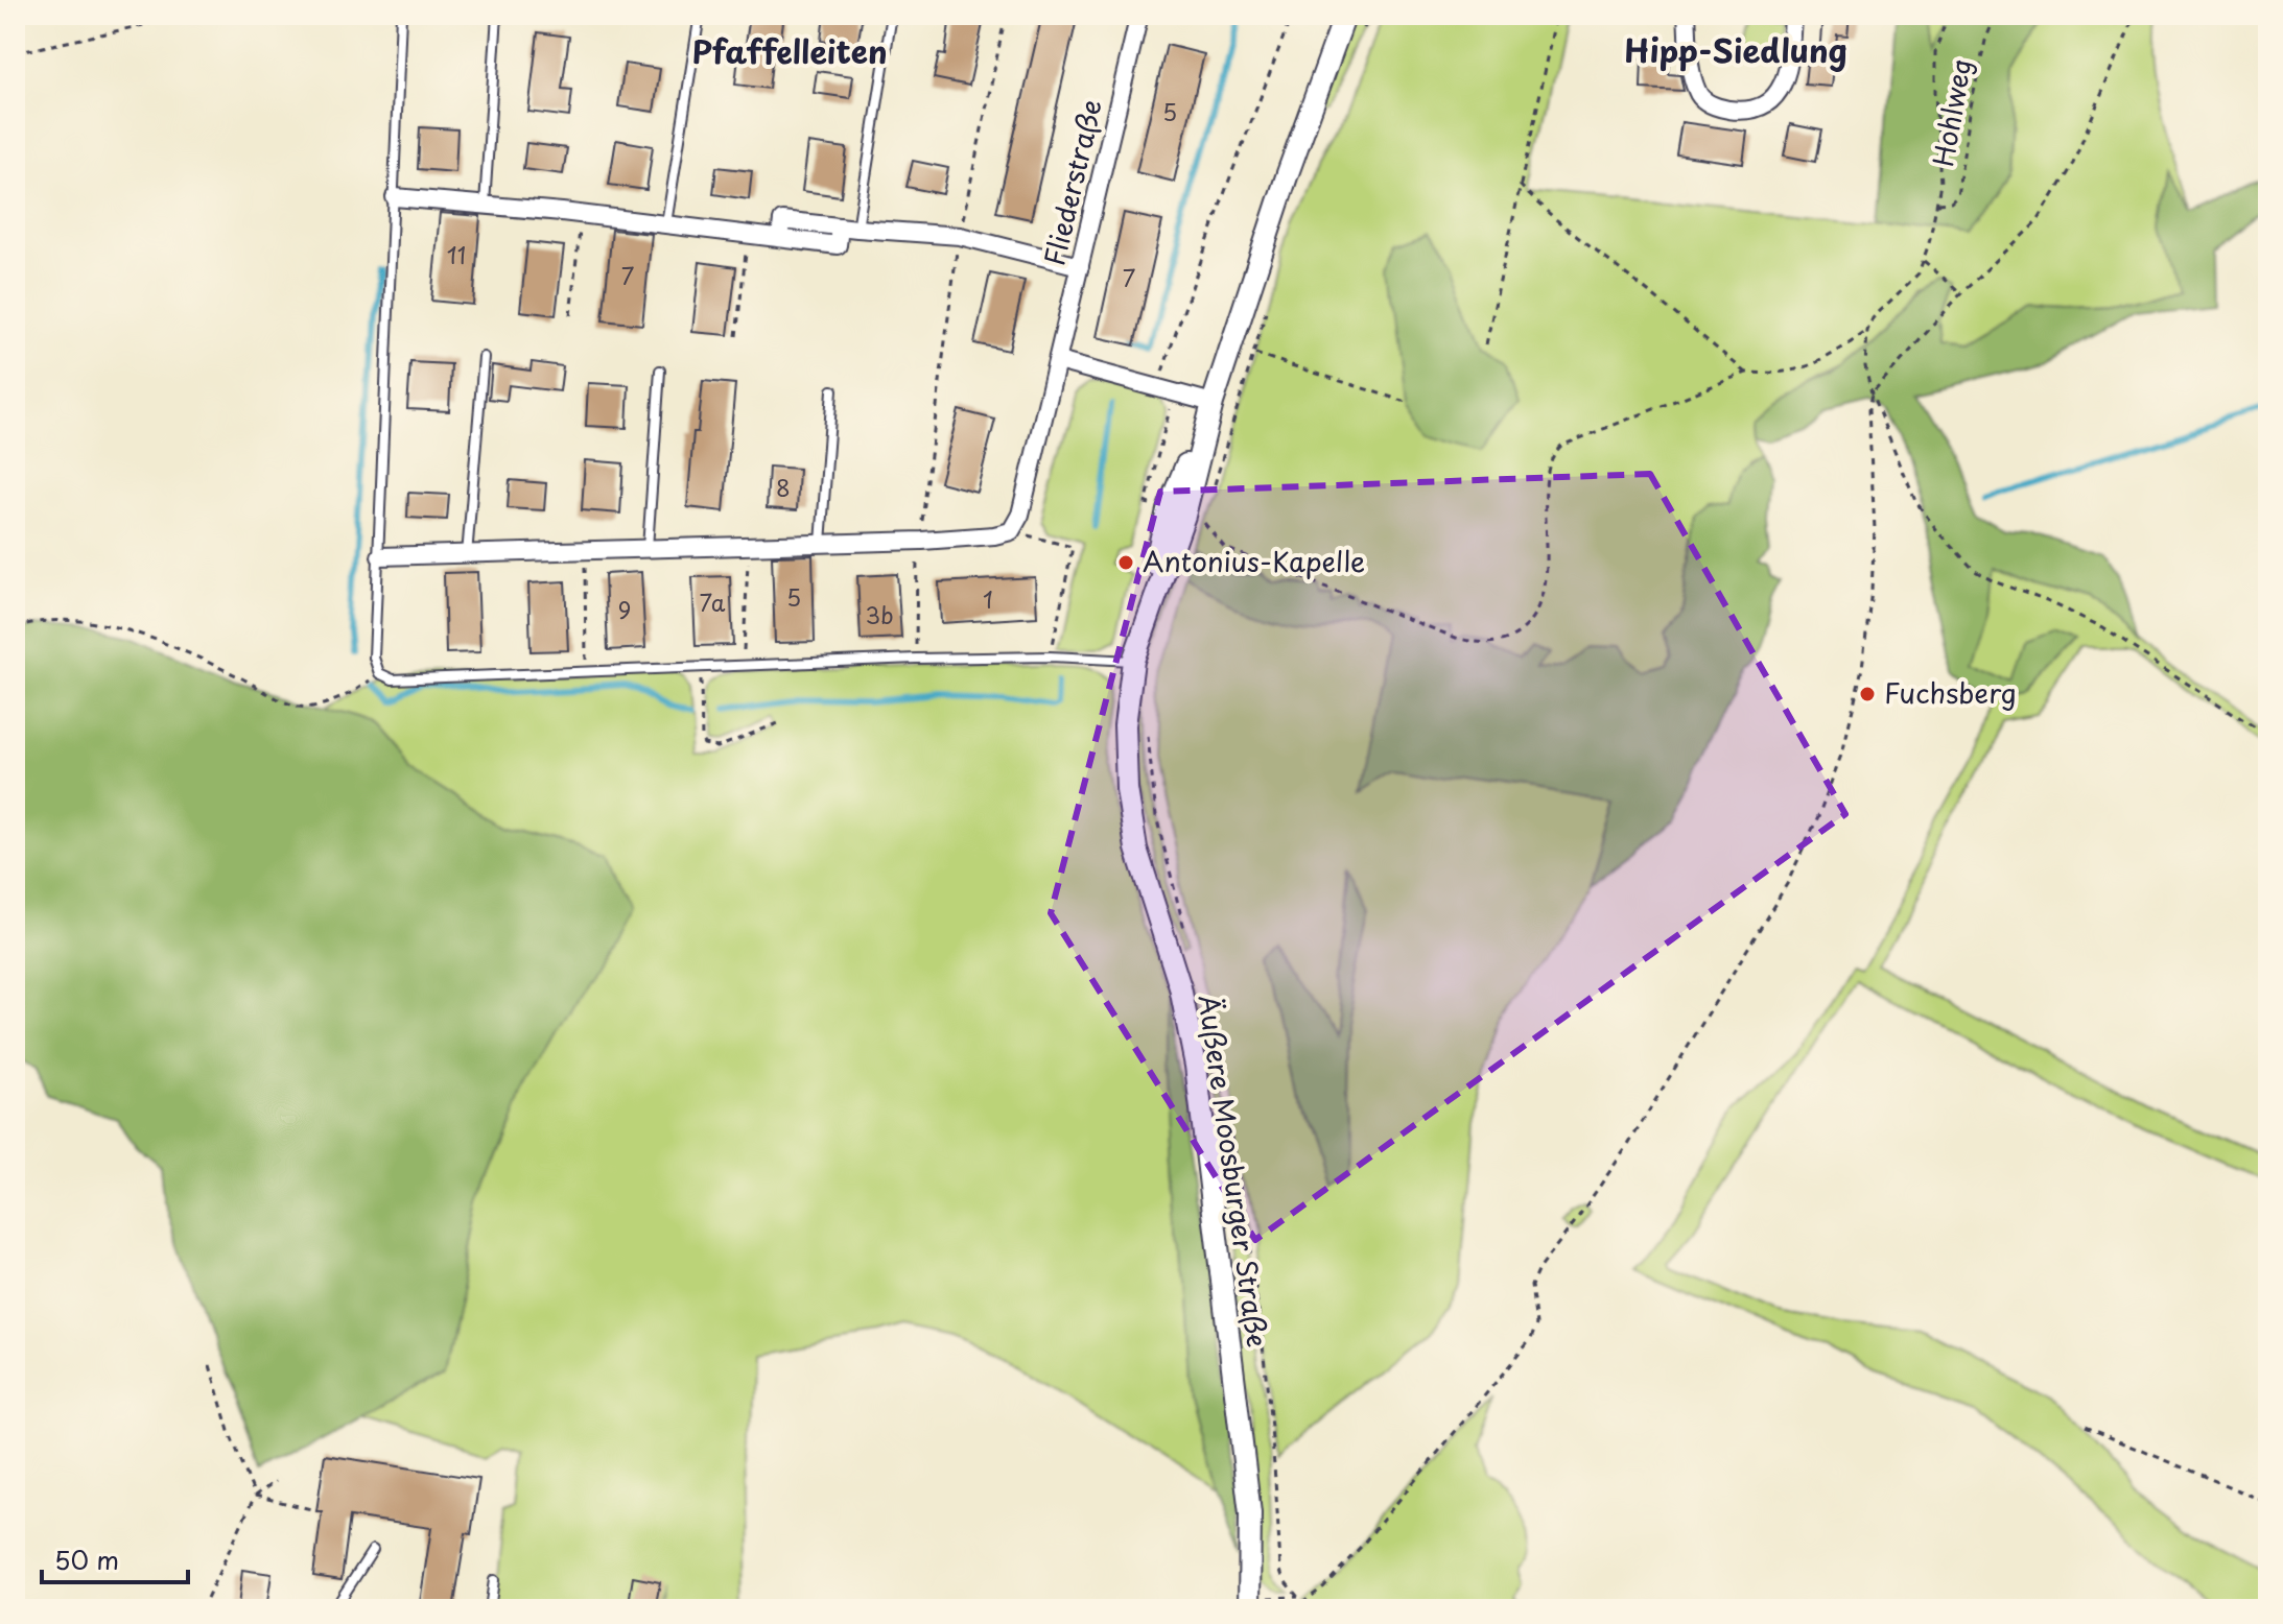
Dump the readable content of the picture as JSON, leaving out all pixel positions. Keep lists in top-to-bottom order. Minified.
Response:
{"streets":{"street":["Fliederstraße","Äußere Moosburger Straße"],"path":["Hohlweg"]},"districts":["Hipp-Siedlung","Pfaffelleiten"],"places":["Antonius-Kapelle","Fuchsberg"],"house_numbers":["5","11","7","7","8","5","1","7a","9","3b"],"scale_bar":"50 m"}
